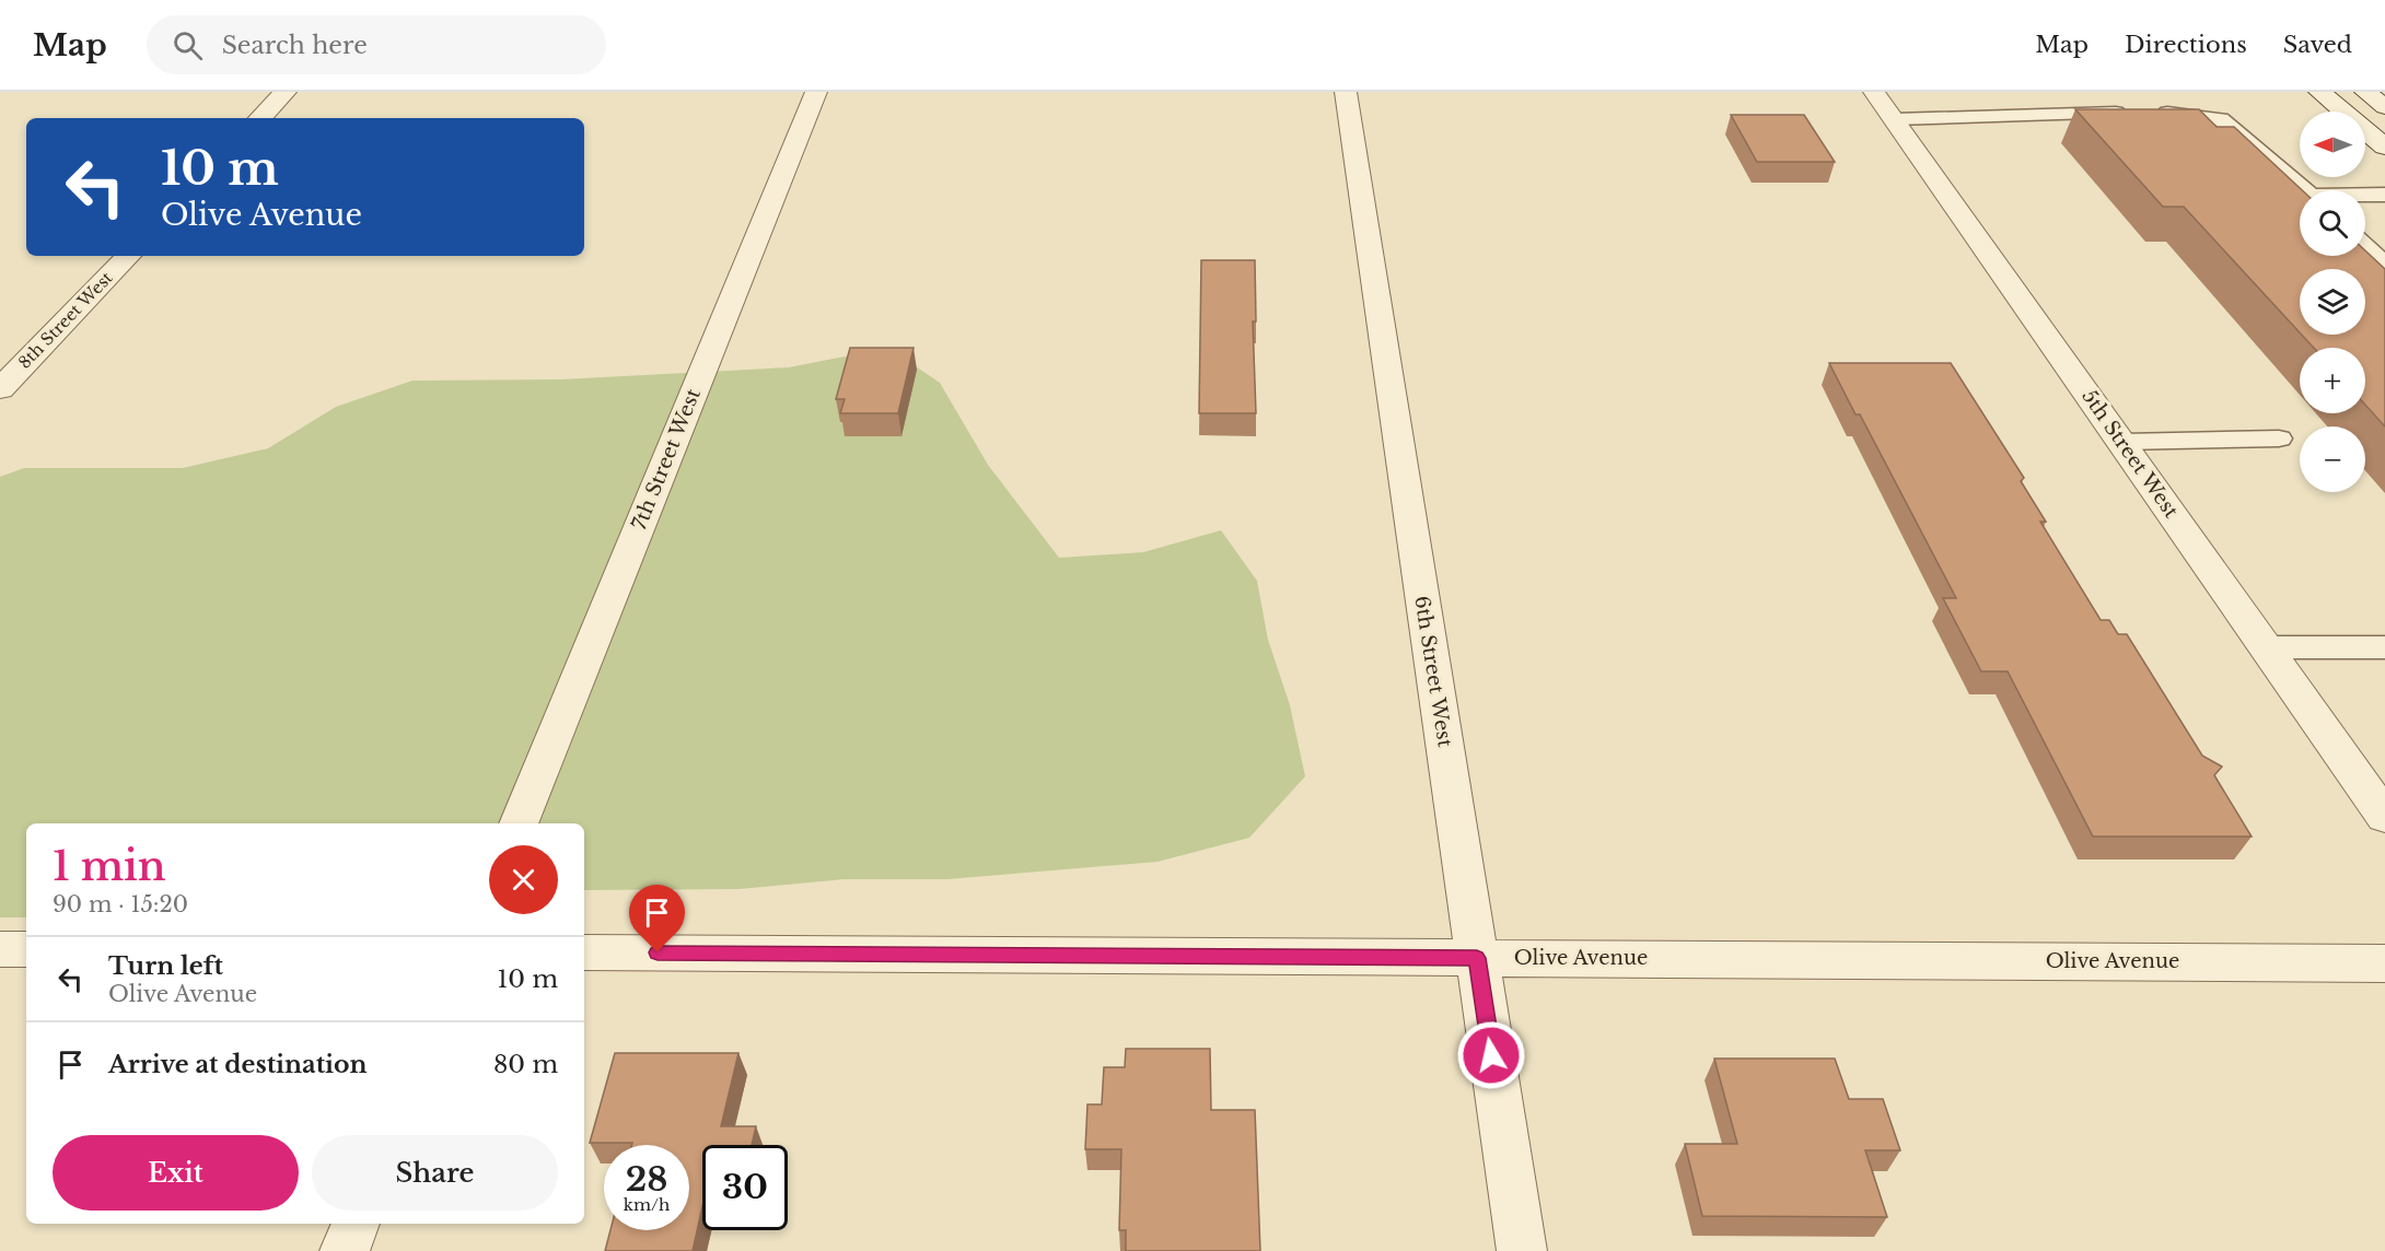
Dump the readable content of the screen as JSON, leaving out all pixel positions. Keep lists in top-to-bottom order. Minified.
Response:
{"streets":{"street":["8th Street West","5th Street West","7th Street West","6th Street West","Olive Avenue"]},"crossings":[["6th Street West","Olive Avenue"]],"north":"left","page":{"header":"Map","search":"Search here","nav":["Map","Directions","Saved"],"map_buttons":["+","−"],"turn":["10 m","Olive Avenue"],"heading":["1 min","90 m · 15:20"],"list":[{"name":"Turn left","note":"Olive Avenue","value":"10 m"},{"name":"Arrive at destination","value":"80 m"}],"buttons":["Exit","Share"],"speed":"28 km/h","limit":"30"}}
